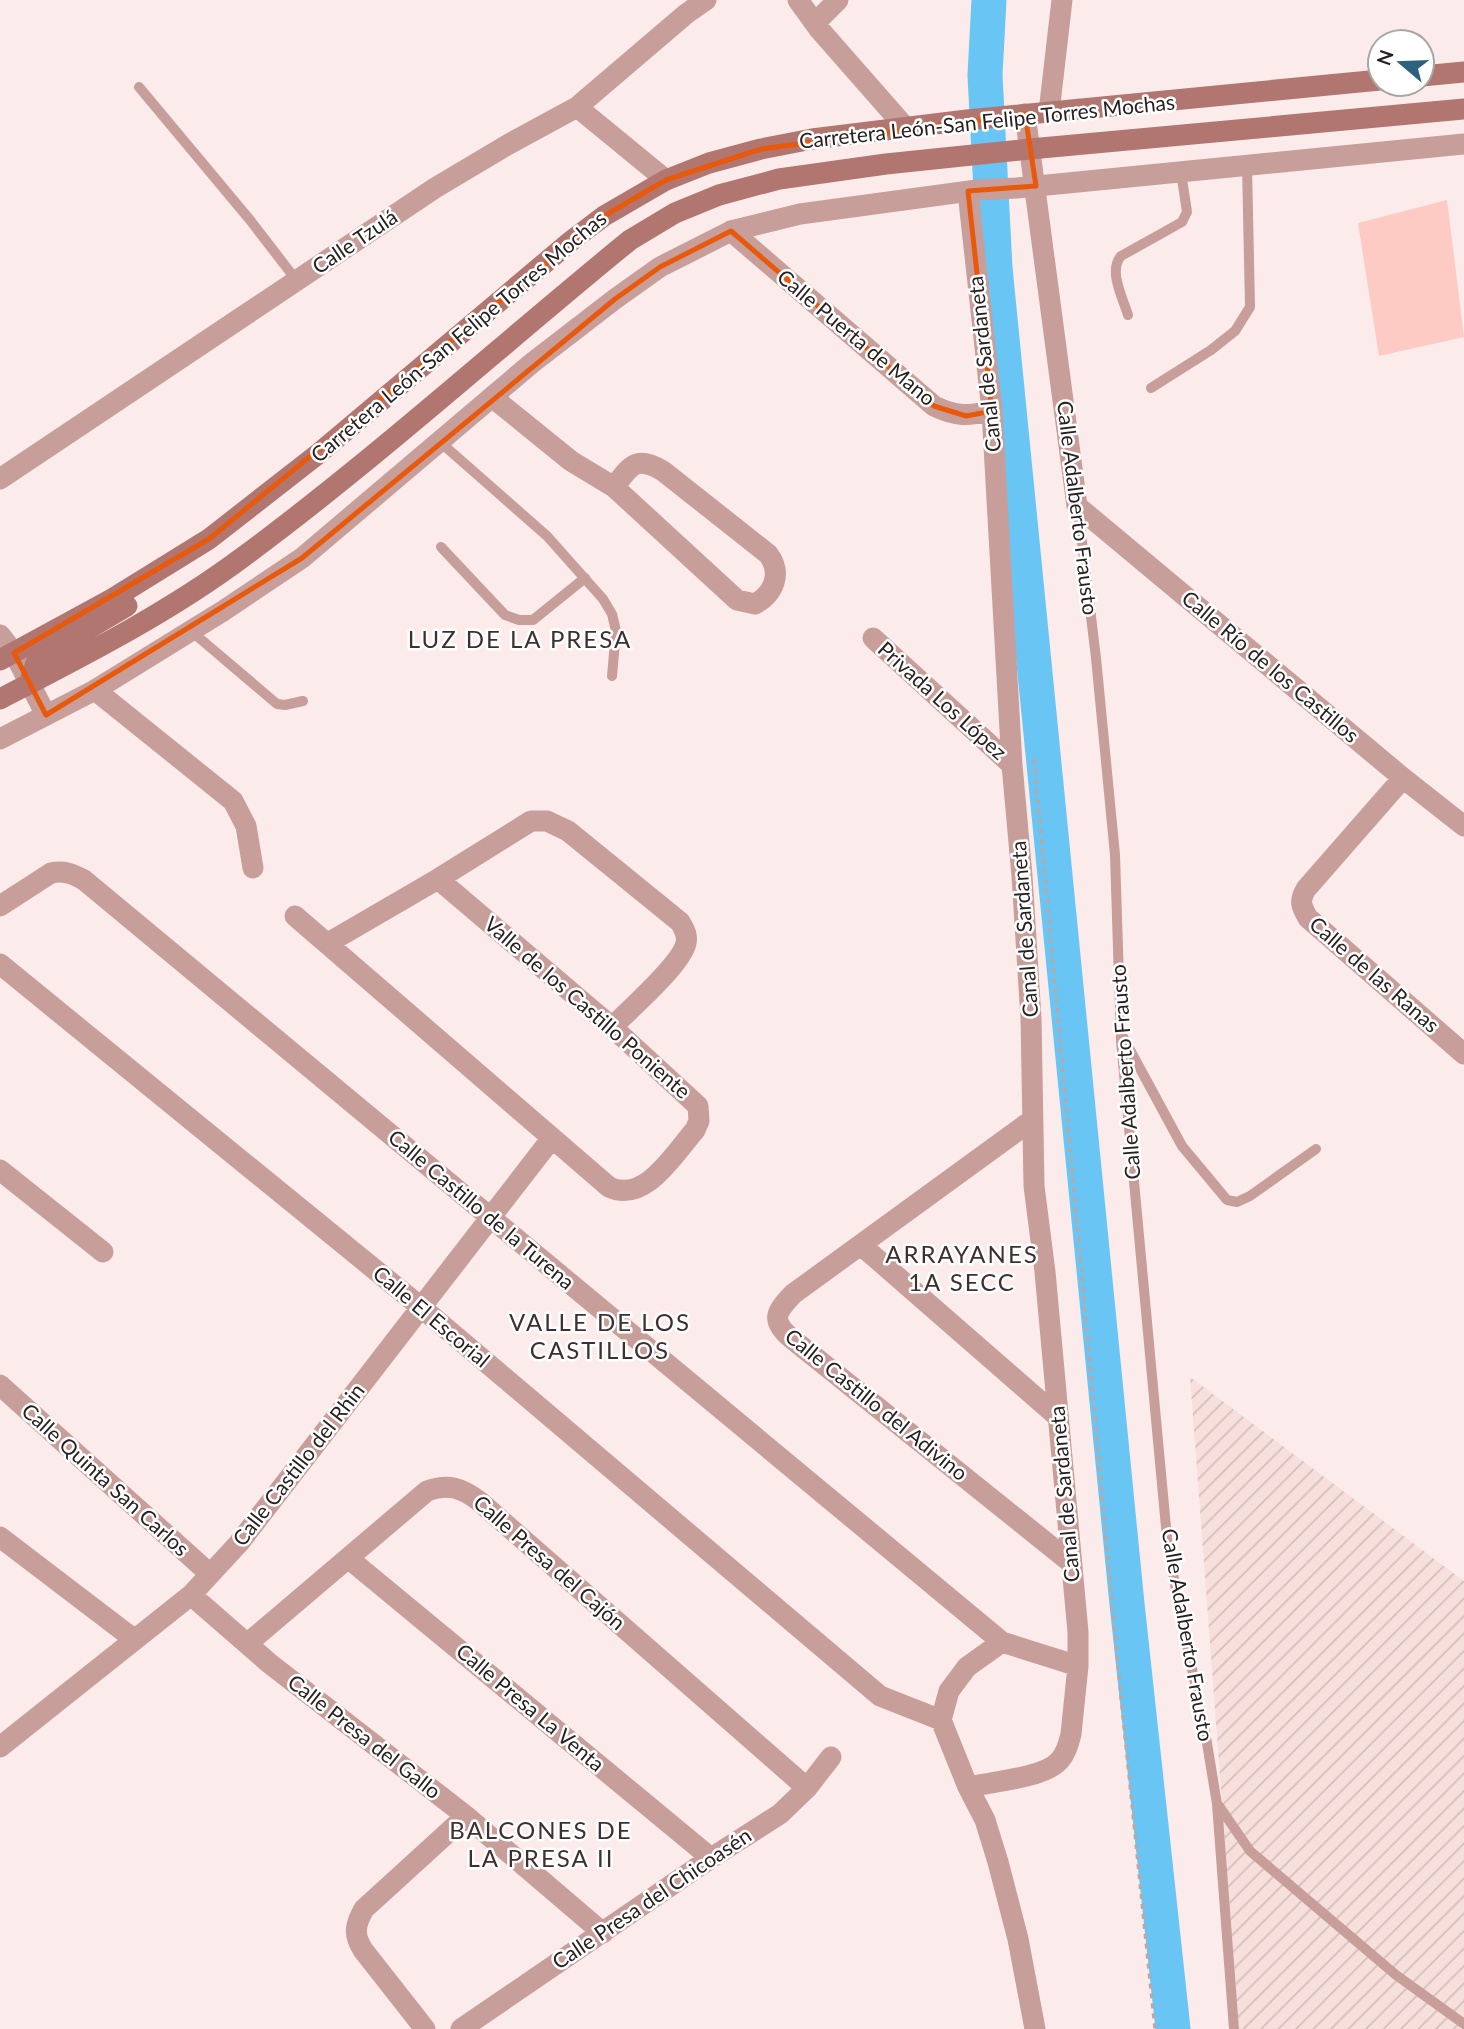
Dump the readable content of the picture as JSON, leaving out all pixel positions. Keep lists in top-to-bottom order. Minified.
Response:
{"streets":{"main road":["Carretera León-San Felipe Torres Mochas"],"street":["Calle Tzulá","Calle Puerta de Mano","Canal de Sardaneta","Calle Adalberto Frausto","Calle Río de los Castillos","Privada Los López","Calle de las Ranas","Valle de los Castillo Poniente","Calle Castillo de la Turena","Calle El Escorial","Calle Castillo del Adivino","Calle Castillo del Rhin","Calle Quinta San Carlos","Calle Presa del Cajón","Calle Presa La Venta","Calle Presa del Gallo","Calle Presa del Chicoasén"]},"crossings":[["Carretera León-San Felipe Torres Mochas","Calle Adalberto Frausto"],["Calle Puerta de Mano","Canal de Sardaneta"],["Canal de Sardaneta","Privada Los López"],["Canal de Sardaneta","Calle Castillo de la Turena"],["Canal de Sardaneta","Calle El Escorial"],["Canal de Sardaneta","Calle Castillo del Adivino"],["Calle Adalberto Frausto","Calle Río de los Castillos"],["Calle Río de los Castillos","Calle de las Ranas"],["Valle de los Castillo Poniente","Calle Castillo del Rhin"],["Calle Castillo de la Turena","Calle El Escorial"],["Calle Castillo de la Turena","Calle Castillo del Rhin"],["Calle El Escorial","Calle Castillo del Rhin"],["Calle Castillo del Rhin","Calle Quinta San Carlos"],["Calle Castillo del Rhin","Calle Presa del Gallo"],["Calle Presa del Cajón","Calle Presa La Venta"],["Calle Presa del Cajón","Calle Presa del Gallo"],["Calle Presa del Cajón","Calle Presa del Chicoasén"],["Calle Presa La Venta","Calle Presa del Chicoasén"],["Calle Presa del Gallo","Calle Presa del Chicoasén"]],"districts":["LUZ DE LA PRESA","ARRAYANES 1A SECC","VALLE DE LOS CASTILLOS","BALCONES DE LA PRESA II"],"north":"left"}
